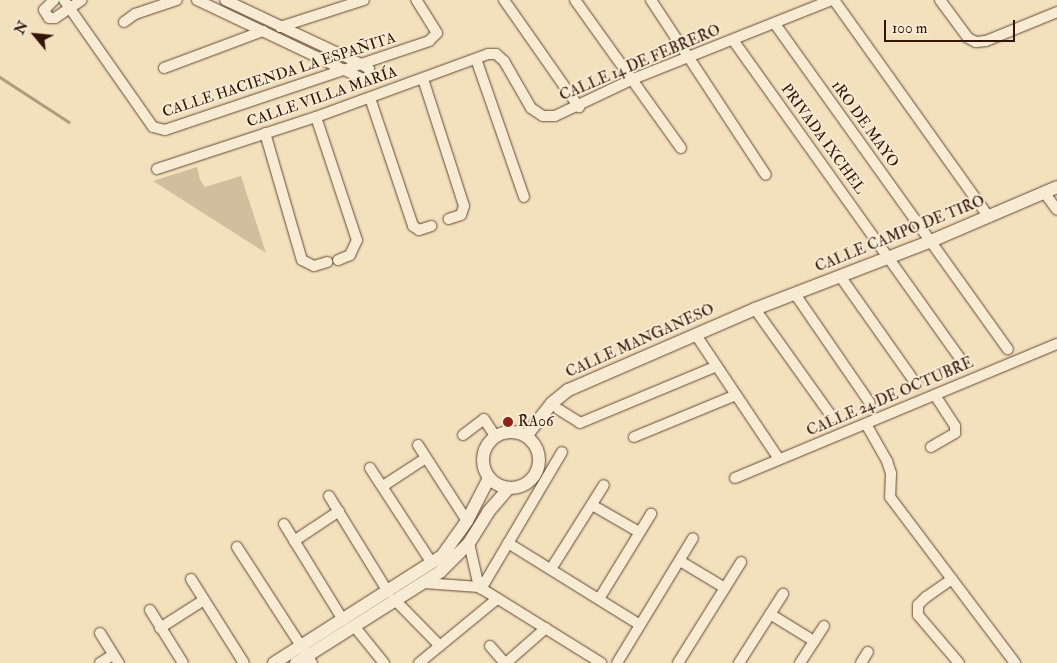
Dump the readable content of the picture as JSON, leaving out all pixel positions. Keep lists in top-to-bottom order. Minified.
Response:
{"streets":{"street":["CALLE 14 DE FEBRERO","CALLE HACIENDA LA ESPAÑITA","CALLE VILLA MARÍA","1RO DE MAYO","PRIVADA IXCHEL","CALLE CAMPO DE TIRO","CALLE MANGANESO","CALLE 24 DE OCTUBRE"]},"crossings":[["CALLE 14 DE FEBRERO","CALLE VILLA MARÍA"],["CALLE 14 DE FEBRERO","1RO DE MAYO"],["CALLE 14 DE FEBRERO","PRIVADA IXCHEL"],["1RO DE MAYO","CALLE CAMPO DE TIRO"],["PRIVADA IXCHEL","CALLE CAMPO DE TIRO"],["CALLE CAMPO DE TIRO","CALLE MANGANESO"]],"places":["RA06"],"scale_bar":"100 m","north":"top left"}
